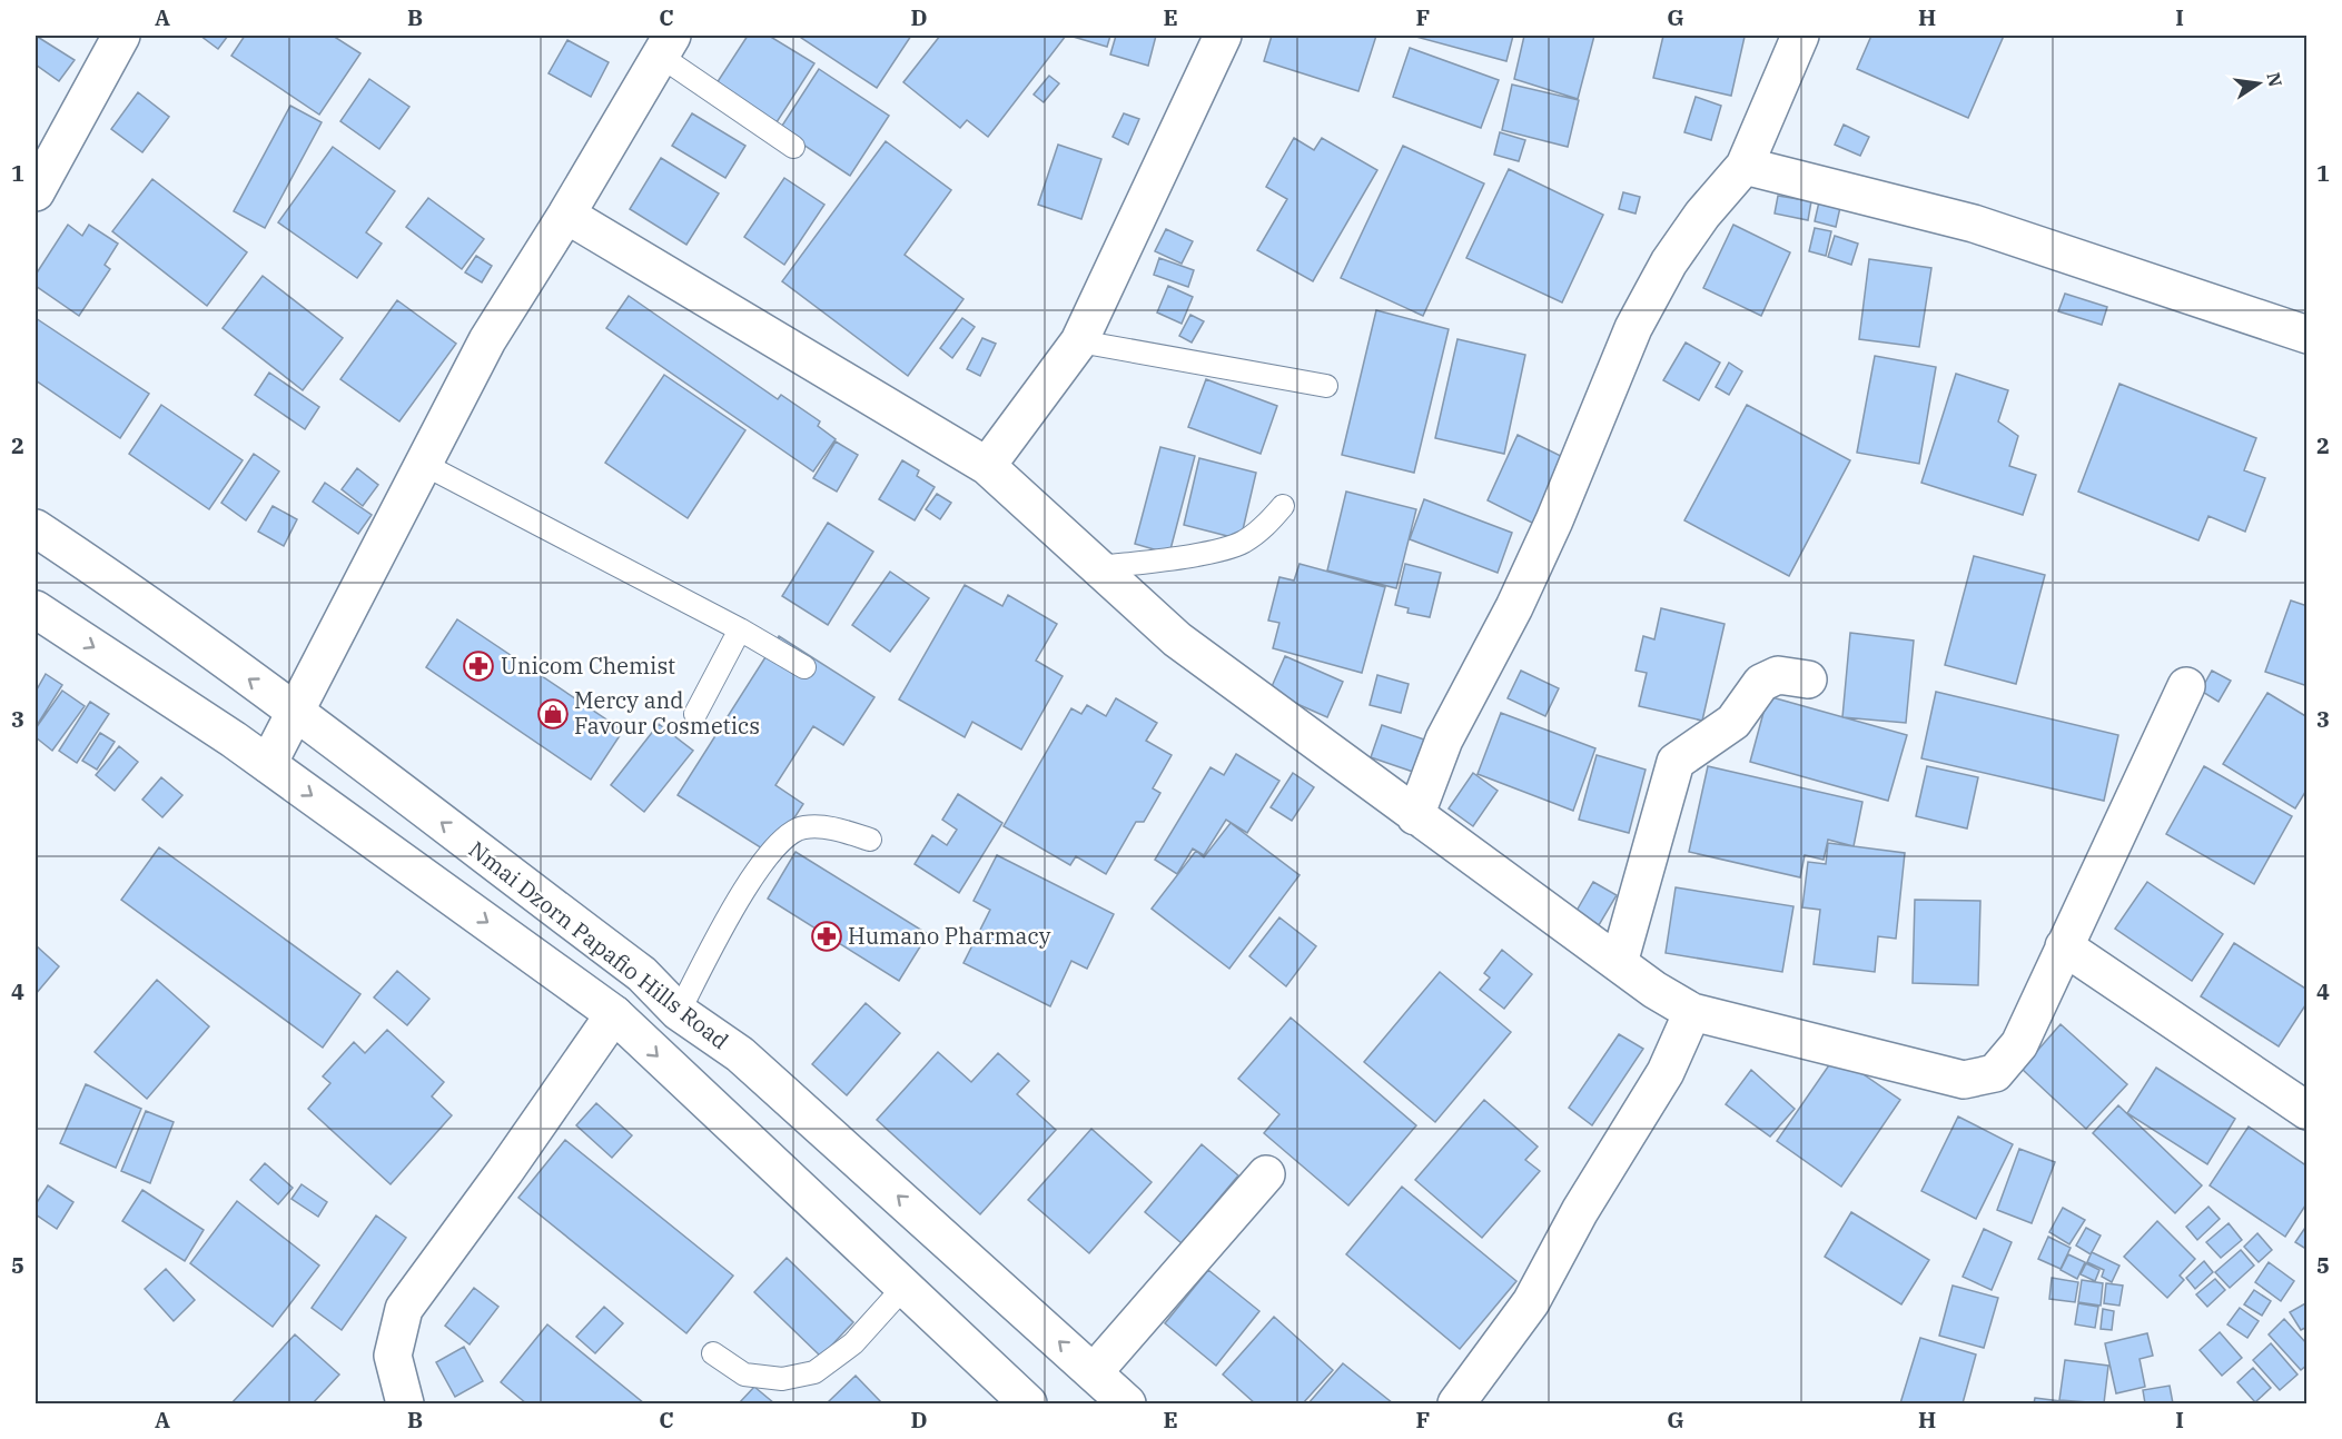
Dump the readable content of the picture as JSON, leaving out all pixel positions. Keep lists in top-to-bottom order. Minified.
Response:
{"streets":{"street":["Nmai Dzorn Papafio Hills Road"]},"places":{"pharmacy":["Unicom Chemist","Humano Pharmacy"],"shop":["Mercy and Favour Cosmetics"]},"north":"right","grid":{"columns":["A","B","C","D","E","F","G","H","I"],"rows":["1","2","3","4","5"]}}
